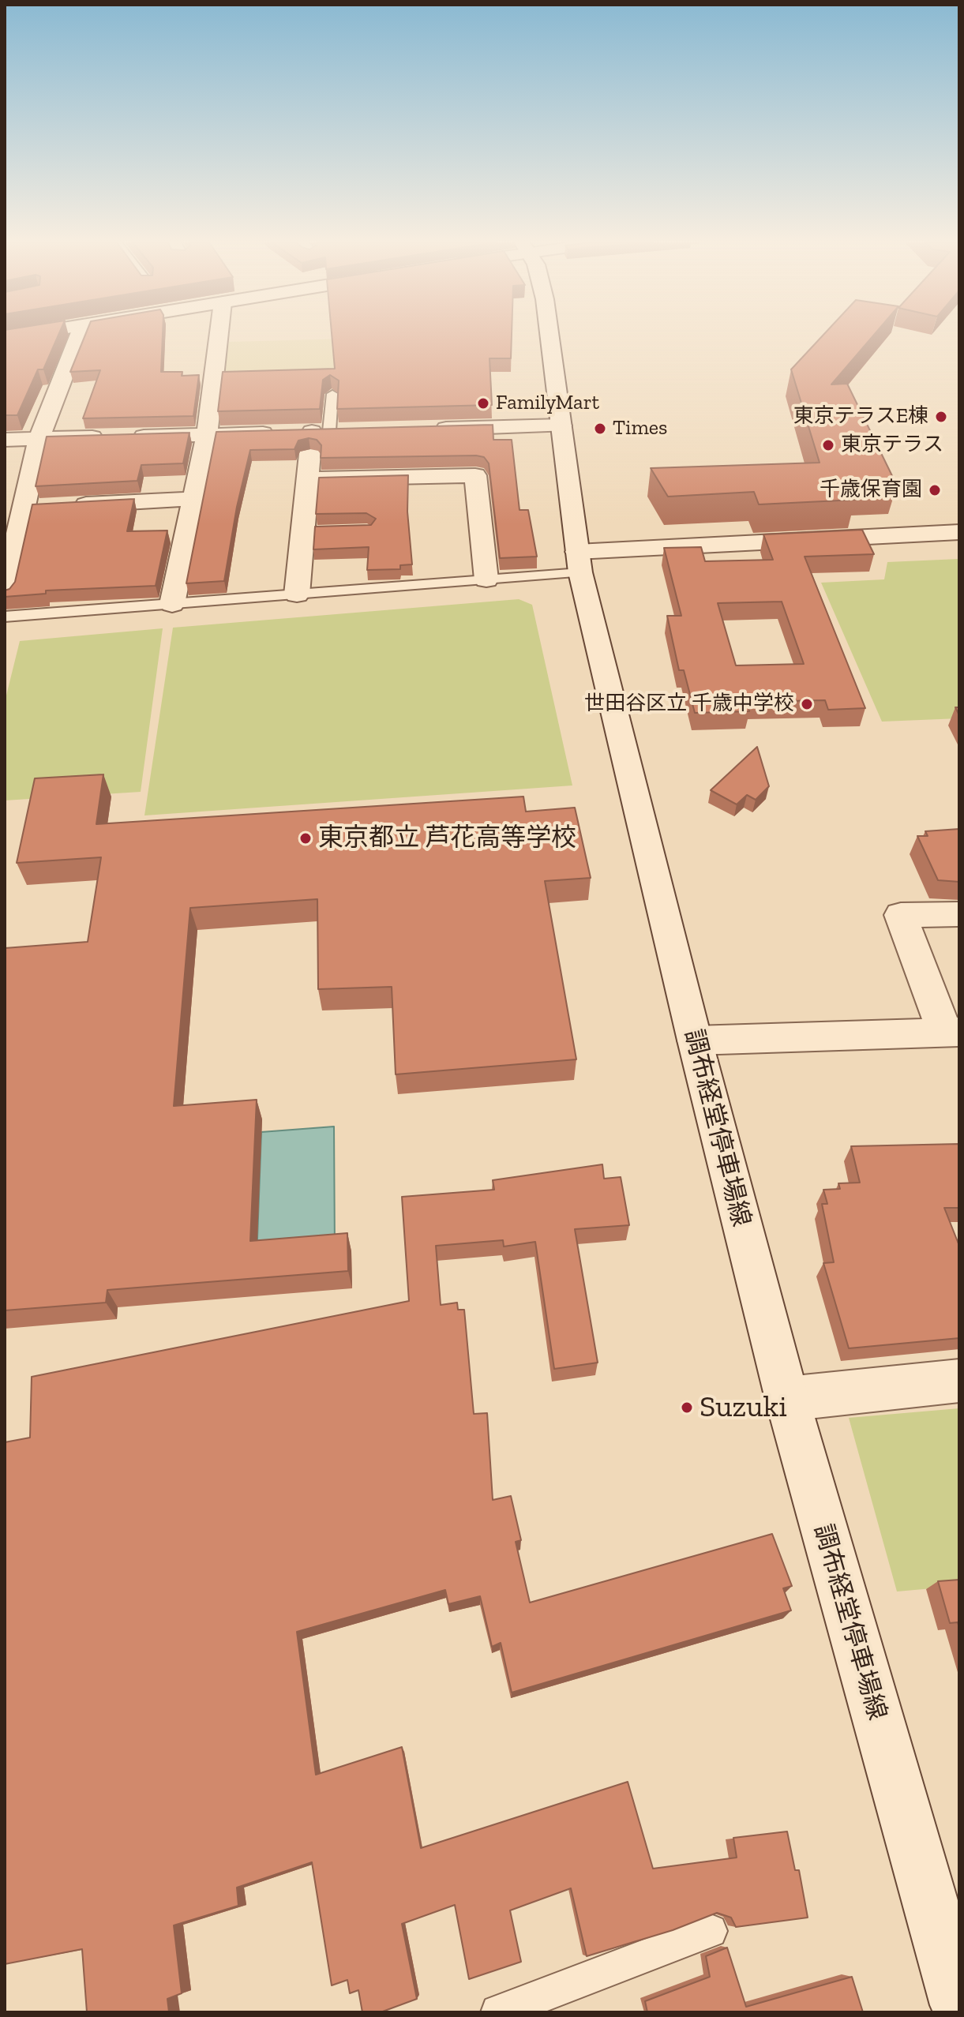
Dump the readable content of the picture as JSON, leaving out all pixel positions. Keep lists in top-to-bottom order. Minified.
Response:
{"streets":{"street":["調布経堂停車場線"]},"places":["FamilyMart","東京テラスE棟","Times","東京テラス","千歳保育園","世田谷区立 千歳中学校","東京都立 芦花高等学校","Suzuki"]}
